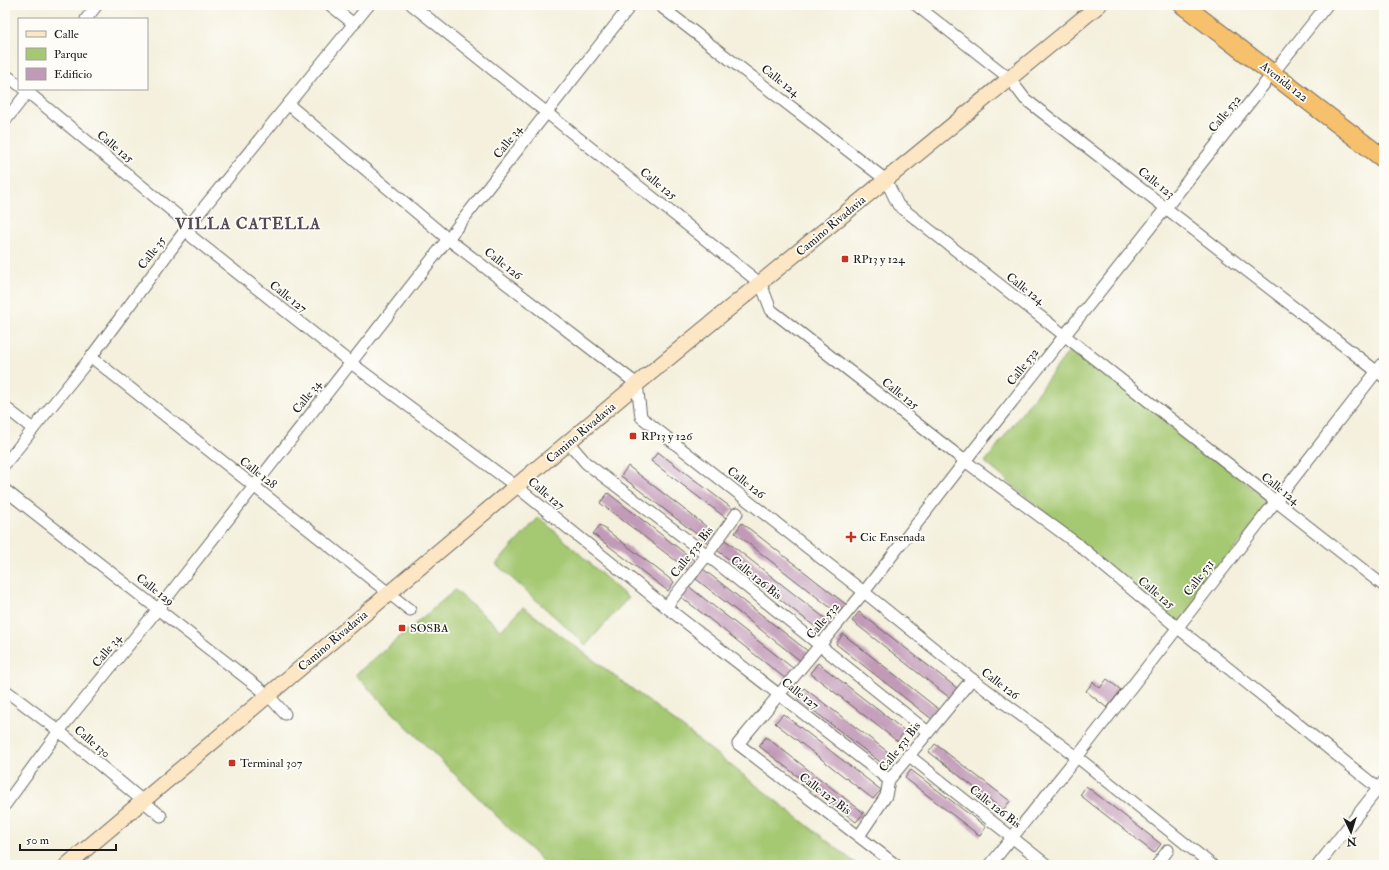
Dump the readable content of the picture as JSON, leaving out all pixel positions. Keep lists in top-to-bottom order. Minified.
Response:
{"streets":{"highway":["Avenida 122"],"main road":["Camino Rivadavia"],"street":["Calle 124","Calle 532","Calle 34","Calle 125","Calle 123","Calle 35","Calle 126","Calle 127","Calle 128","Calle 532 Bis","Calle 126 Bis","Calle 531","Calle 129","Calle 130","Calle 531 Bis","Calle 127 Bis"]},"crossings":[["Calle 124","Calle 532"],["Calle 124","Camino Rivadavia"],["Calle 124","Calle 531"],["Avenida 122","Calle 532"],["Calle 532","Calle 125"],["Calle 532","Calle 123"],["Calle 532","Calle 126"],["Calle 532","Calle 127"],["Calle 532","Calle 126 Bis"],["Calle 532","Calle 127 Bis"],["Calle 34","Calle 125"],["Calle 34","Calle 126"],["Calle 34","Calle 127"],["Calle 34","Calle 128"],["Calle 34","Calle 129"],["Calle 34","Calle 130"],["Calle 125","Camino Rivadavia"],["Calle 125","Calle 35"],["Calle 125","Calle 127"],["Calle 125","Calle 531"],["Calle 123","Camino Rivadavia"],["Calle 123","Calle 531"],["Camino Rivadavia","Calle 126"],["Camino Rivadavia","Calle 127"],["Camino Rivadavia","Calle 128"],["Camino Rivadavia","Calle 126 Bis"],["Camino Rivadavia","Calle 129"],["Camino Rivadavia","Calle 130"],["Calle 35","Calle 126"],["Calle 35","Calle 127"],["Calle 35","Calle 128"],["Calle 126","Calle 531"],["Calle 126","Calle 531 Bis"],["Calle 127","Calle 532 Bis"],["Calle 127","Calle 531 Bis"],["Calle 532 Bis","Calle 126 Bis"],["Calle 126 Bis","Calle 531"],["Calle 126 Bis","Calle 531 Bis"],["Calle 531 Bis","Calle 127 Bis"]],"districts":["VILLA CATELLA"],"places":{"transit":["RP13 y 124","RP13 y 126","SOSBA","Terminal 307"],"health":["Cic Ensenada"]},"legend":["Calle","Parque","Edificio"],"scale_bar":"50 m","north":"bottom"}
